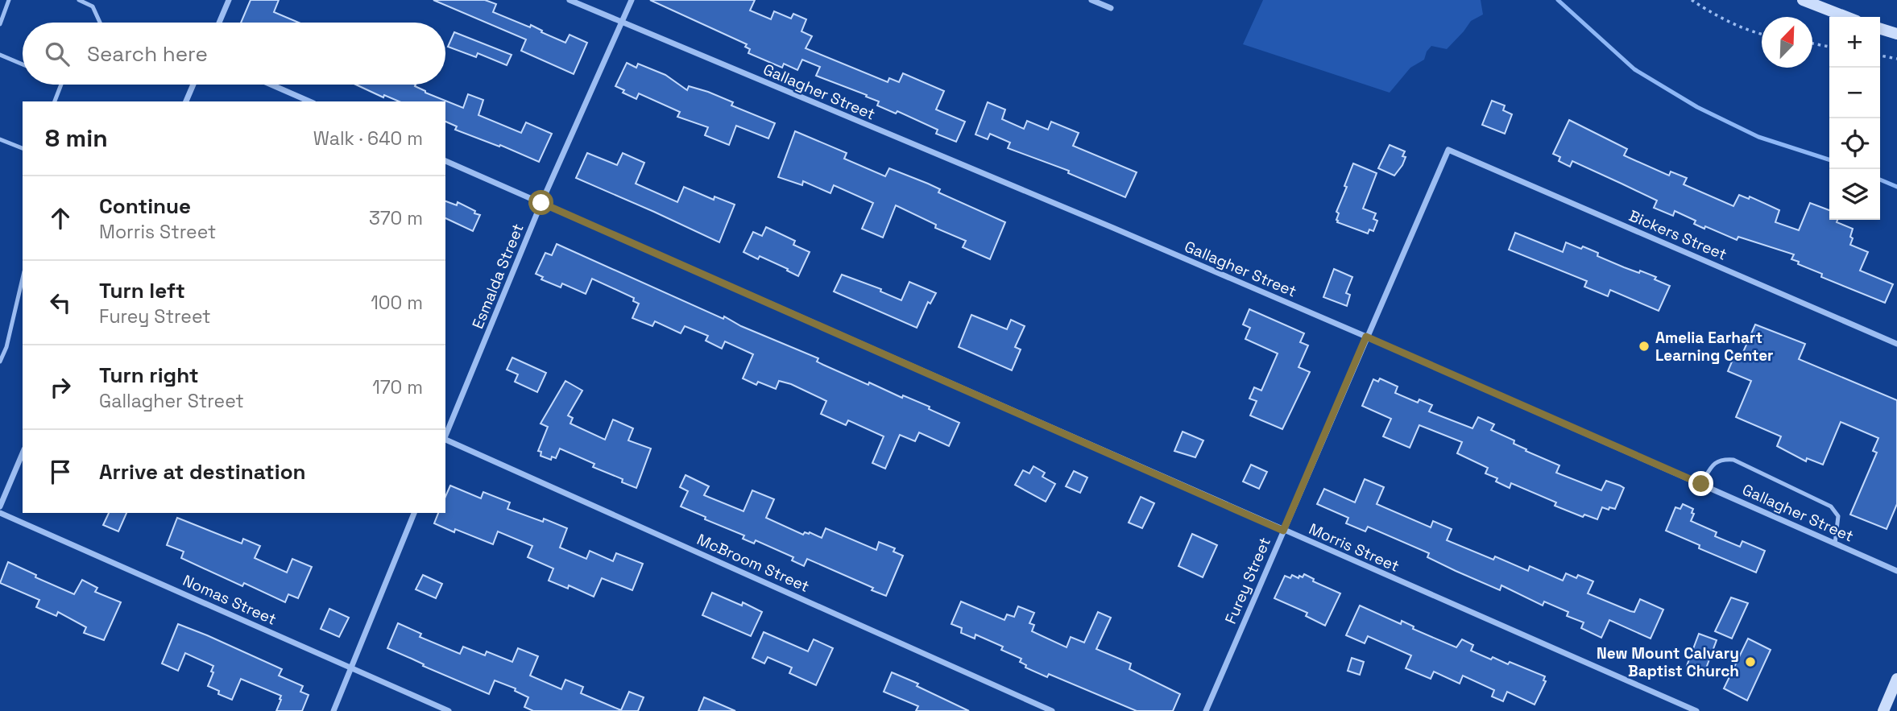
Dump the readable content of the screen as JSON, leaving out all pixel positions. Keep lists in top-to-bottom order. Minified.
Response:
{"streets":{"street":["Gallagher Street","Bickers Street","Esmalda Street","Morris Street","McBroom Street","Furey Street","Nomas Street"]},"crossings":[["Gallagher Street","Esmalda Street"],["Gallagher Street","Furey Street"],["Bickers Street","Furey Street"],["Esmalda Street","Morris Street"],["Morris Street","Furey Street"]],"places":["Amelia Earhart Learning Center","New Mount Calvary Baptist Church"],"north":"top right","page":{"map_buttons":["+","−"],"search":"Search here","heading":["8 min","Walk · 640 m"],"list":[["Continue","Morris Street","370 m"],["Turn left","Furey Street","100 m"],["Turn right","Gallagher Street","170 m"],"Arrive at destination"]}}
